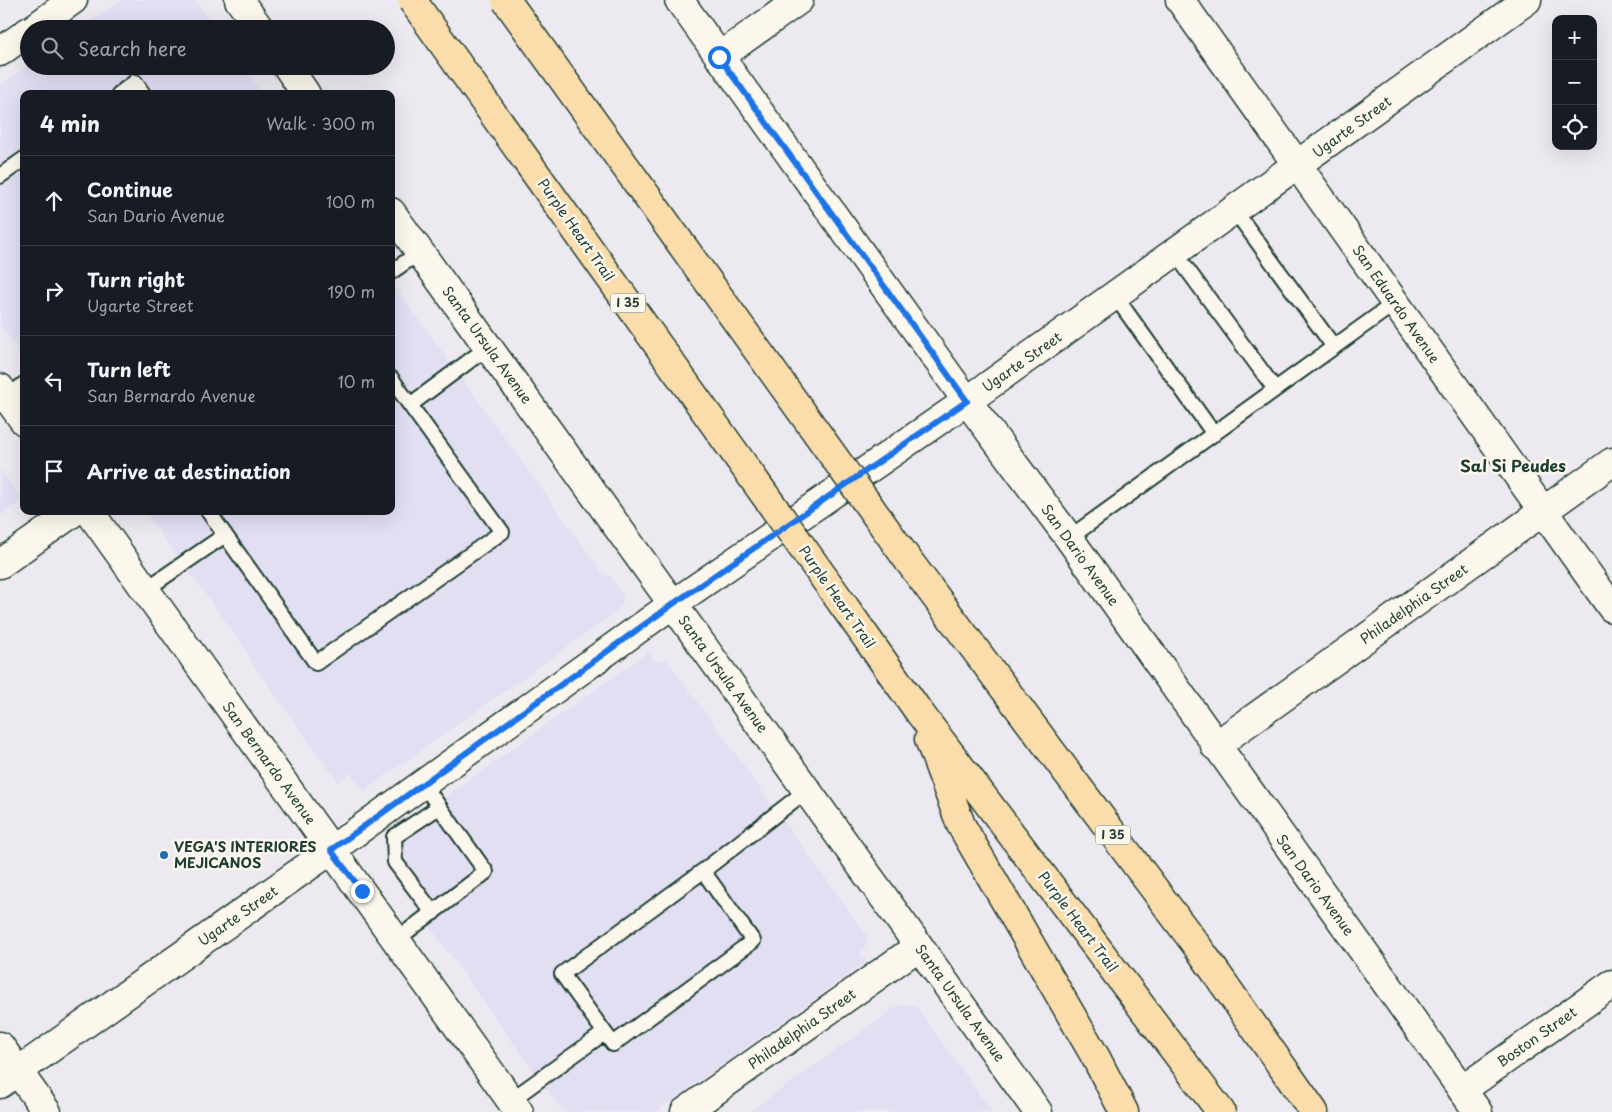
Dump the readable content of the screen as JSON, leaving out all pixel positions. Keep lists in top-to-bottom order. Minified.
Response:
{"streets":{"highway":["Purple Heart Trail","I 35"],"street":["Ugarte Street","San Eduardo Avenue","Santa Ursula Avenue","San Dario Avenue","Philadelphia Street","San Bernardo Avenue","Boston Street"]},"crossings":[["Ugarte Street","San Eduardo Avenue"],["Ugarte Street","Santa Ursula Avenue"],["Ugarte Street","San Dario Avenue"],["Ugarte Street","San Bernardo Avenue"],["San Eduardo Avenue","Philadelphia Street"],["Santa Ursula Avenue","Philadelphia Street"],["San Dario Avenue","Philadelphia Street"],["San Dario Avenue","Boston Street"]],"districts":["Sal Si Peudes"],"places":["VEGA'S INTERIORES MEJICANOS"],"page":{"map_buttons":["+","−"],"search":"Search here","heading":["4 min","Walk · 300 m"],"list":[["Continue","San Dario Avenue","100 m"],["Turn right","Ugarte Street","190 m"],["Turn left","San Bernardo Avenue","10 m"],"Arrive at destination"]}}
